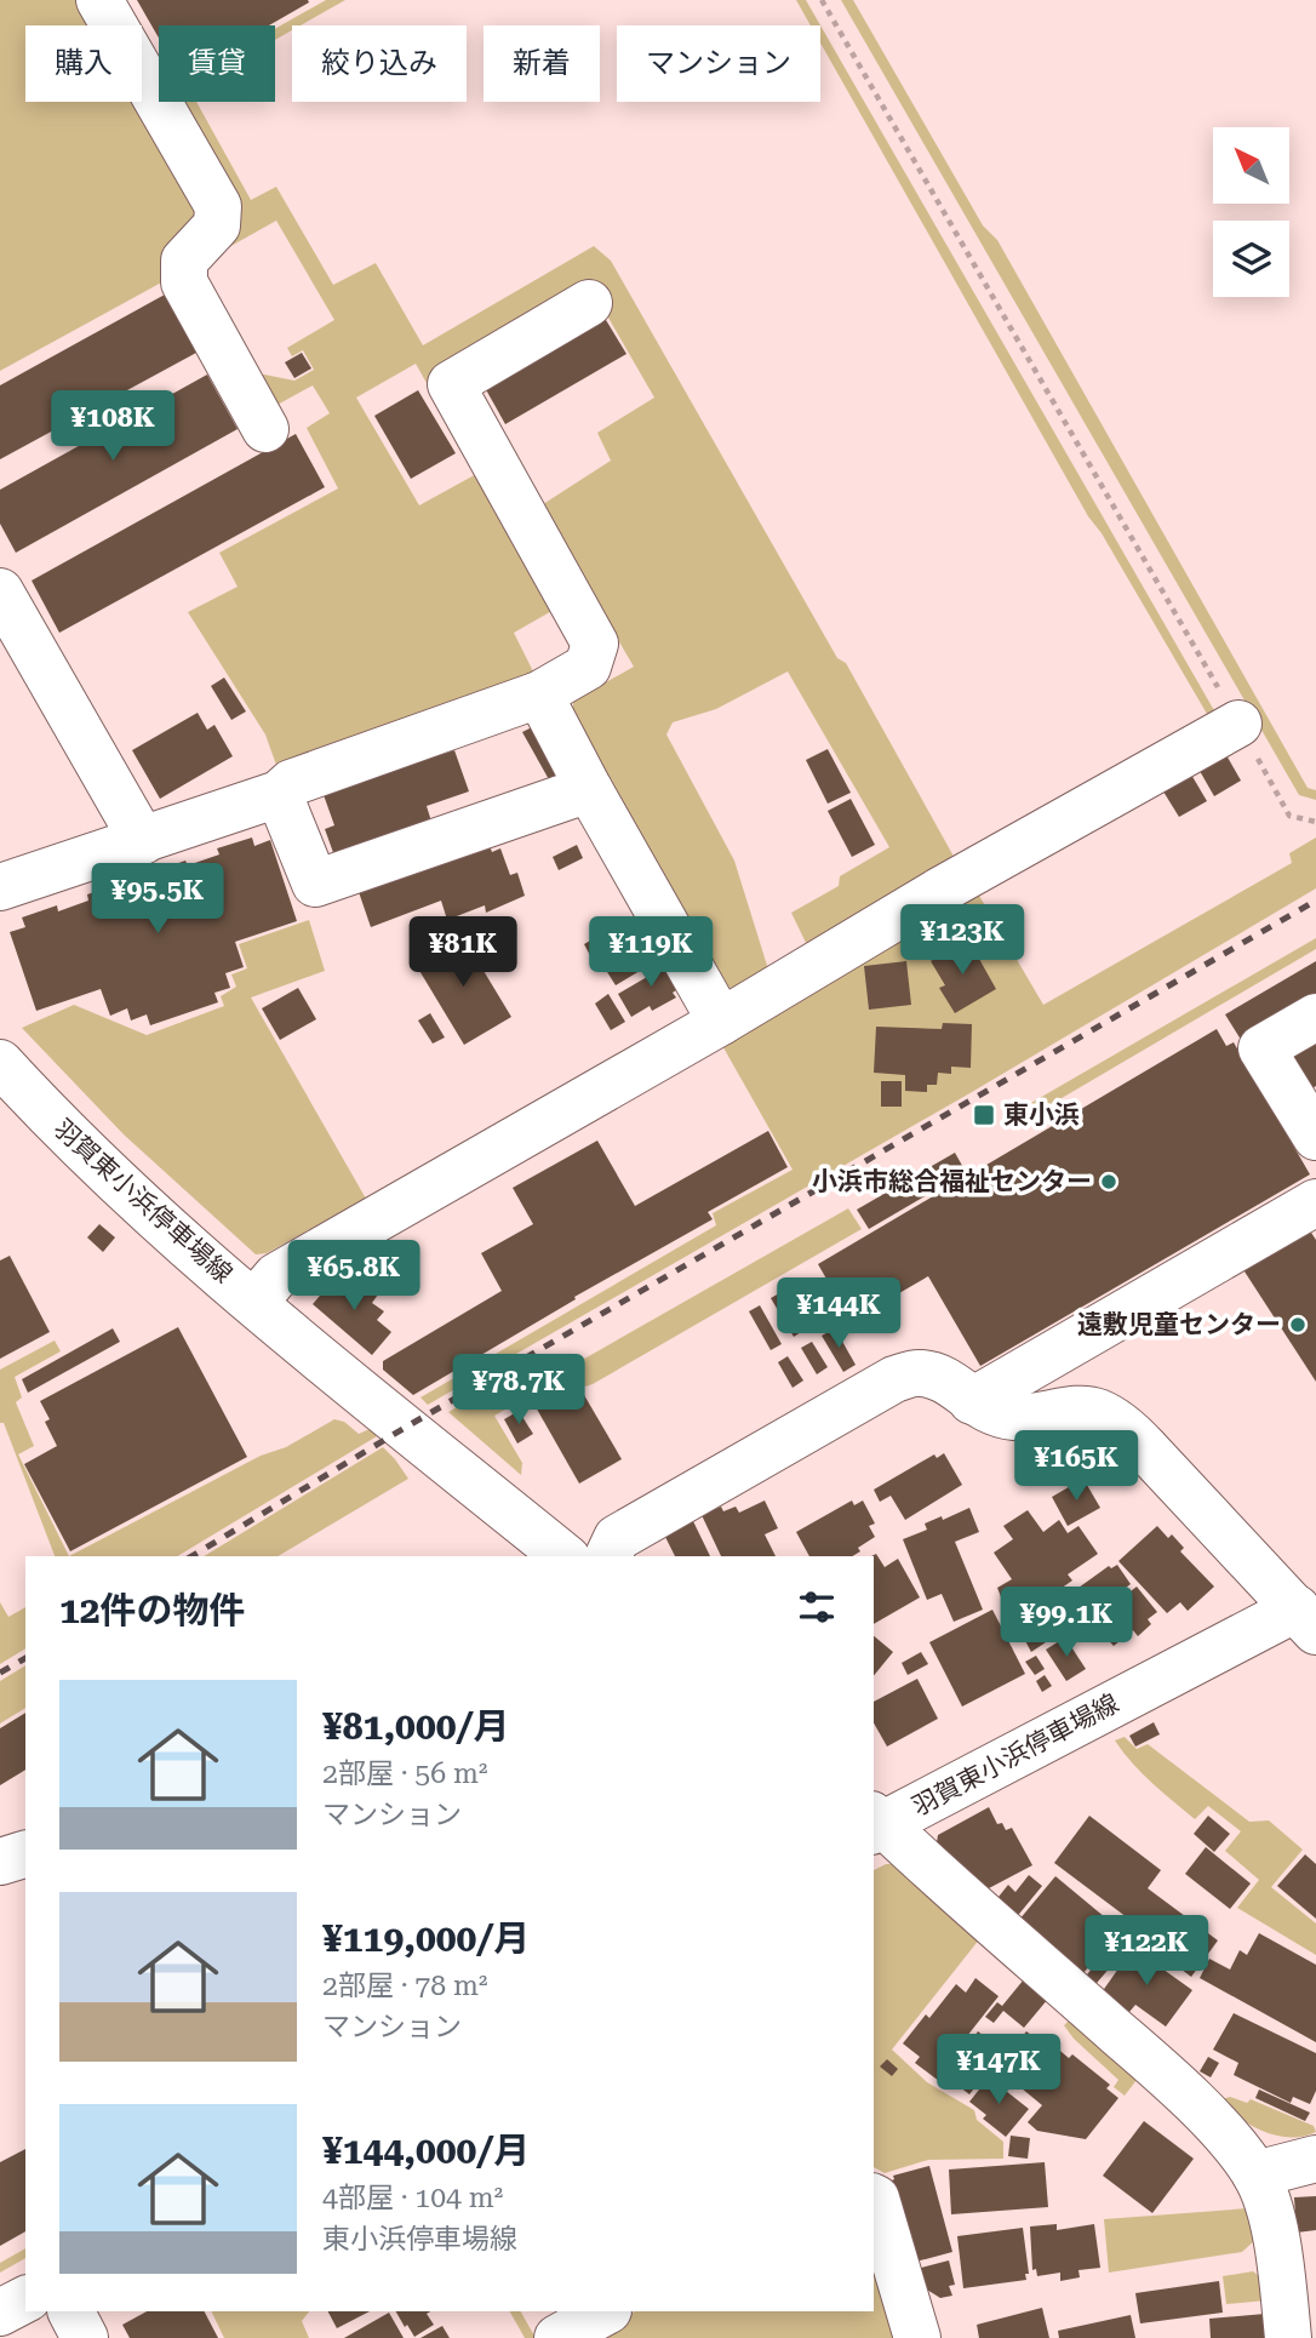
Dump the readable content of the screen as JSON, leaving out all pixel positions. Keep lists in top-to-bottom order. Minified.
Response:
{"streets":{"street":["羽賀東小浜停車場線"]},"places":{"transit":["東小浜"],"other":["小浜市総合福祉センター","遠敷児童センター"]},"north":"top left","page":{"chip":["購入","賃貸","絞り込み","新着","マンション"],"price":["¥108K","¥95.5K","¥123K","¥81K","¥119K","¥65.8K","¥144K","¥78.7K","¥165K","¥99.1K","¥122K","¥147K"],"heading":"12件の物件","list":[{"name":"¥81,000/月","note":"2部屋 · 56 m² · マンション"},{"name":"¥119,000/月","note":"2部屋 · 78 m² · マンション"},{"name":"¥144,000/月","note":"4部屋 · 104 m² · 東小浜停車場線"}]}}
